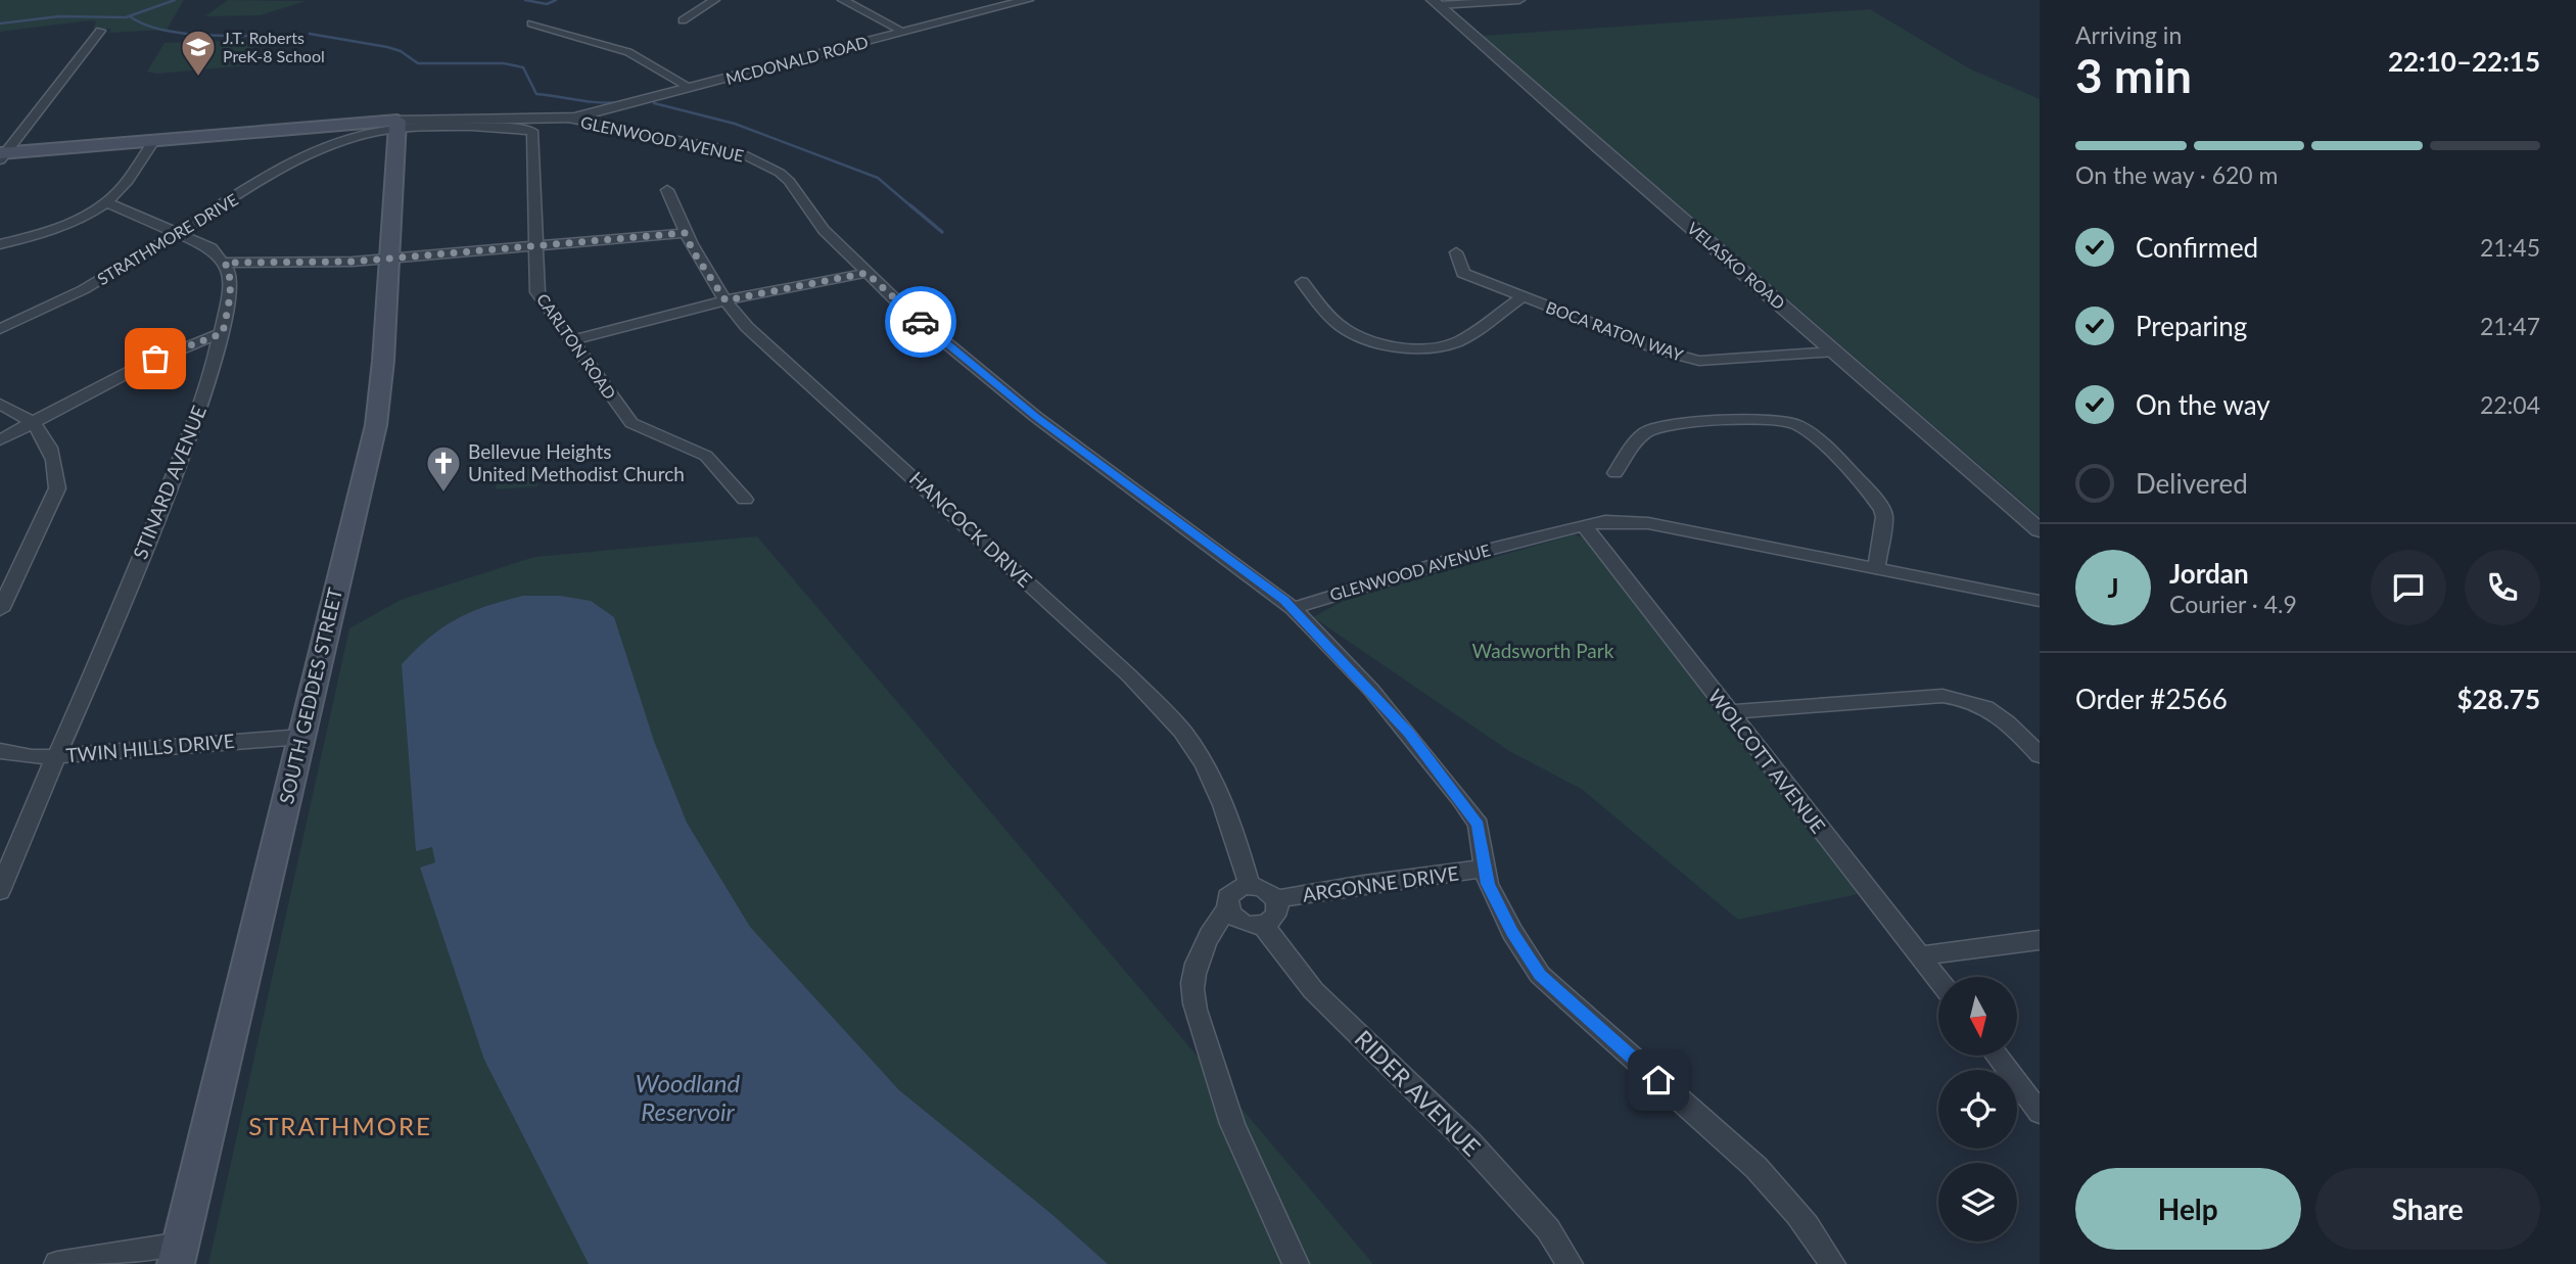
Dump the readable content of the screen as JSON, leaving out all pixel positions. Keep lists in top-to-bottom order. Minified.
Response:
{"streets":{"main road":["GLENWOOD AVENUE","SOUTH GEDDES STREET"],"street":["MCDONALD ROAD","STRATHMORE DRIVE","VELASKO ROAD","BOCA RATON WAY","CARLTON ROAD","STINARD AVENUE","HANCOCK DRIVE","TWIN HILLS DRIVE","WOLCOTT AVENUE","ARGONNE DRIVE","RIDER AVENUE"]},"crossings":[["MCDONALD ROAD","GLENWOOD AVENUE"],["GLENWOOD AVENUE","STRATHMORE DRIVE"],["GLENWOOD AVENUE","CARLTON ROAD"],["GLENWOOD AVENUE","SOUTH GEDDES STREET"],["GLENWOOD AVENUE","WOLCOTT AVENUE"],["STRATHMORE DRIVE","CARLTON ROAD"],["STRATHMORE DRIVE","SOUTH GEDDES STREET"],["VELASKO ROAD","BOCA RATON WAY"],["CARLTON ROAD","SOUTH GEDDES STREET"],["STINARD AVENUE","TWIN HILLS DRIVE"],["HANCOCK DRIVE","ARGONNE DRIVE"],["HANCOCK DRIVE","RIDER AVENUE"],["SOUTH GEDDES STREET","TWIN HILLS DRIVE"],["ARGONNE DRIVE","RIDER AVENUE"]],"districts":["STRATHMORE"],"water":["Woodland Reservoir"],"parks":["Wadsworth Park"],"places":{"school or university":["J.T. Roberts PreK-8 School"],"church":["Bellevue Heights United Methodist Church"]},"north":"bottom","page":{"heading":["3 min","Arriving in","22:10–22:15"],"panel":["Jordan","Courier · 4.9","Order #2566","$28.75"],"bar":"On the way · 620 m","list":[["Confirmed","21:45"],["Preparing","21:47"],["On the way","22:04"],"Delivered"],"round":"J","buttons":["Help","Share"]}}
